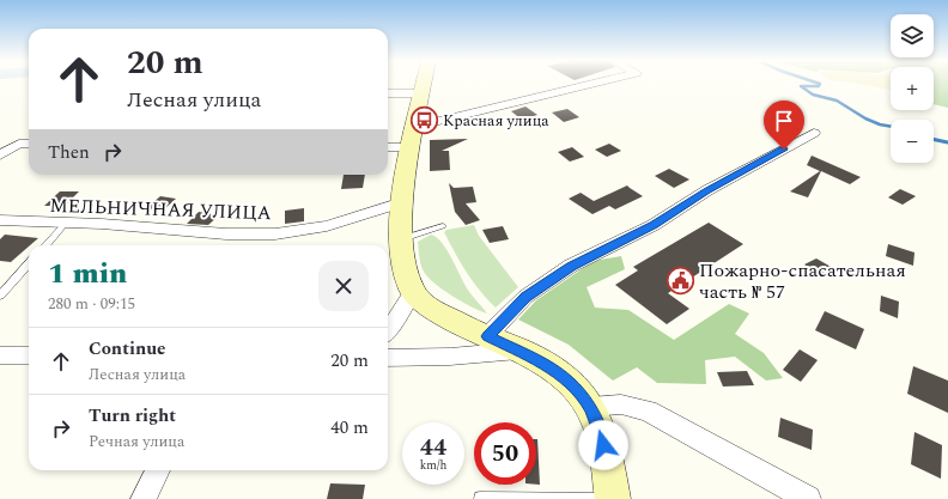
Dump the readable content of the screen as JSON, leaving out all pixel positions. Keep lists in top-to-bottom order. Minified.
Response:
{"streets":{"street":["МЕЛЬНИЧНАЯ УЛИЦА"]},"places":{"bus stop":["Красная улица"],"public building":["Пожарно-спасательная часть № 57"]},"page":{"map_buttons":["+","−"],"turn":["20 m","Лесная улица"],"then":"Then","heading":["1 min","280 m · 09:15"],"list":[{"name":"Continue","note":"Лесная улица","value":"20 m"},{"name":"Turn right","note":"Речная улица","value":"40 m"}],"speed":"44 km/h","limit":"50"}}
